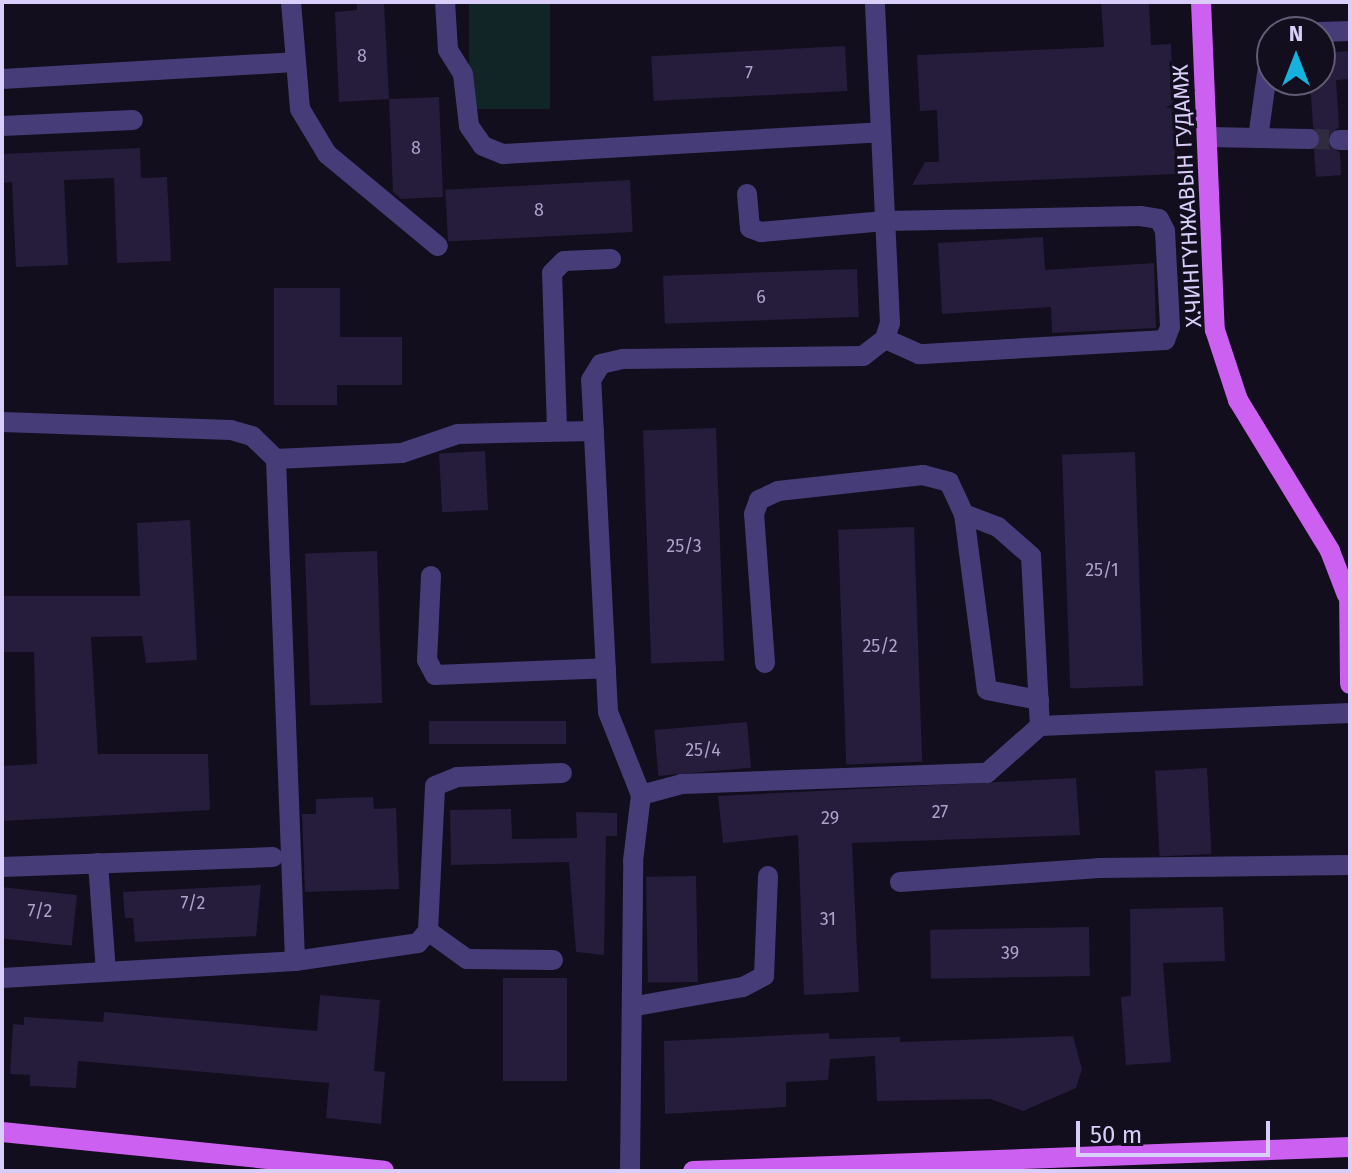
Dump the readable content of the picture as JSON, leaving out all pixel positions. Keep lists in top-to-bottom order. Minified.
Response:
{"streets":{"main road":["Х.ЧИНГҮНЖАВЫН ГУДАМЖ"]},"house_numbers":["8","7","8","8","6","25/3","25/1","25/2","25/4","27","29","7/2","7/2","31","39"],"scale_bar":"50 m","north":"top"}
